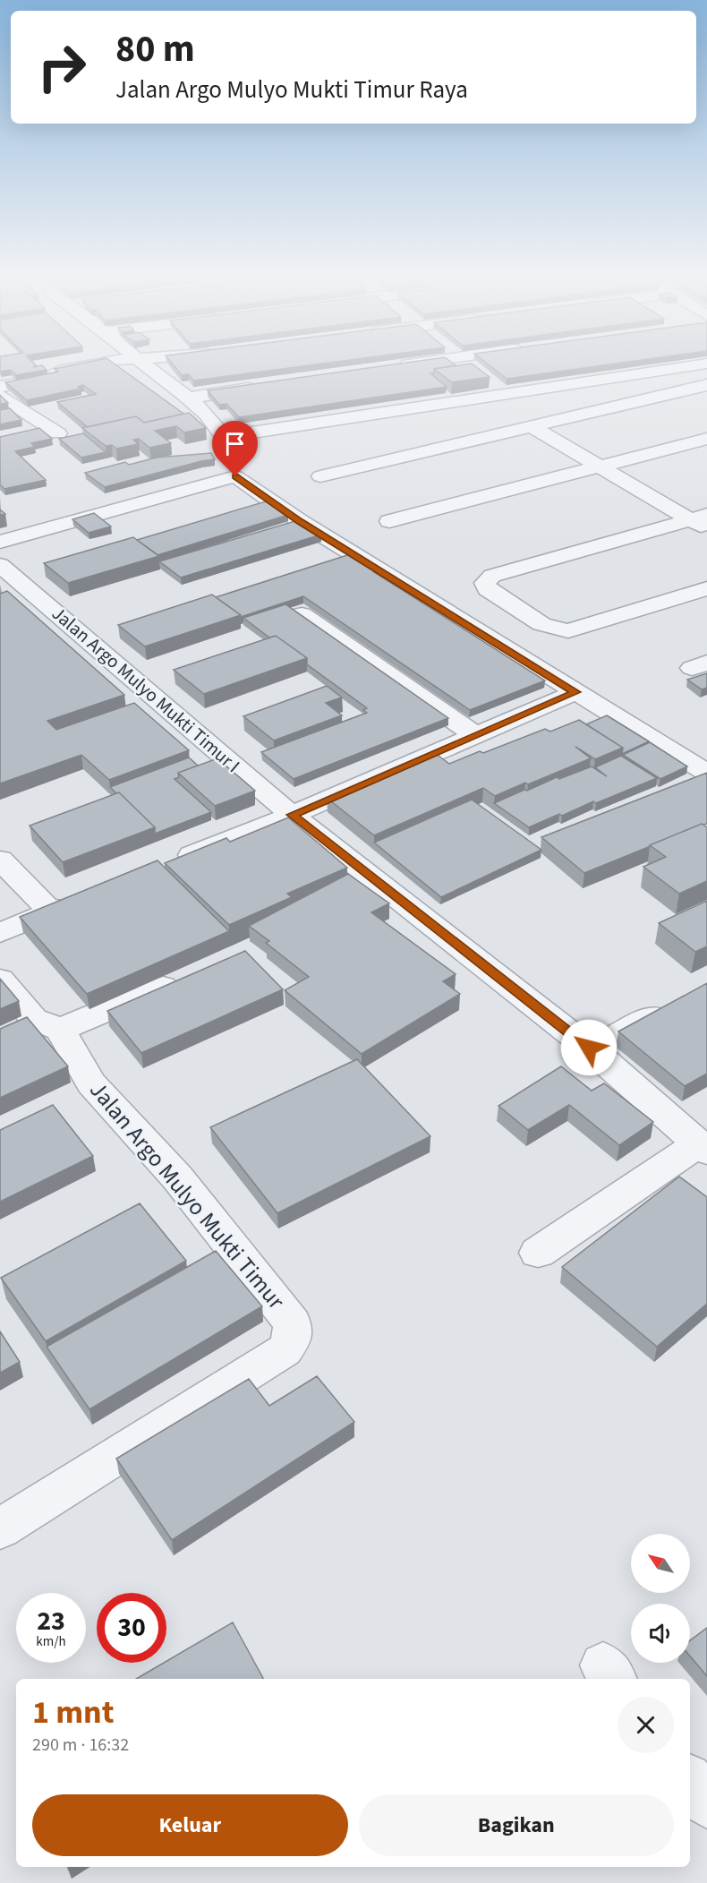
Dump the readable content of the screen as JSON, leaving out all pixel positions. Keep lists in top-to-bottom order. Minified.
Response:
{"streets":{"street":["Jalan Argo Mulyo Mukti Timur I","Jalan Argo Mulyo Mukti Timur"]},"north":"top left","page":{"turn":["80 m","Jalan Argo Mulyo Mukti Timur Raya"],"speed":"23 km/h","limit":"30","heading":["1 mnt","290 m · 16:32"],"buttons":["Keluar","Bagikan"]}}
